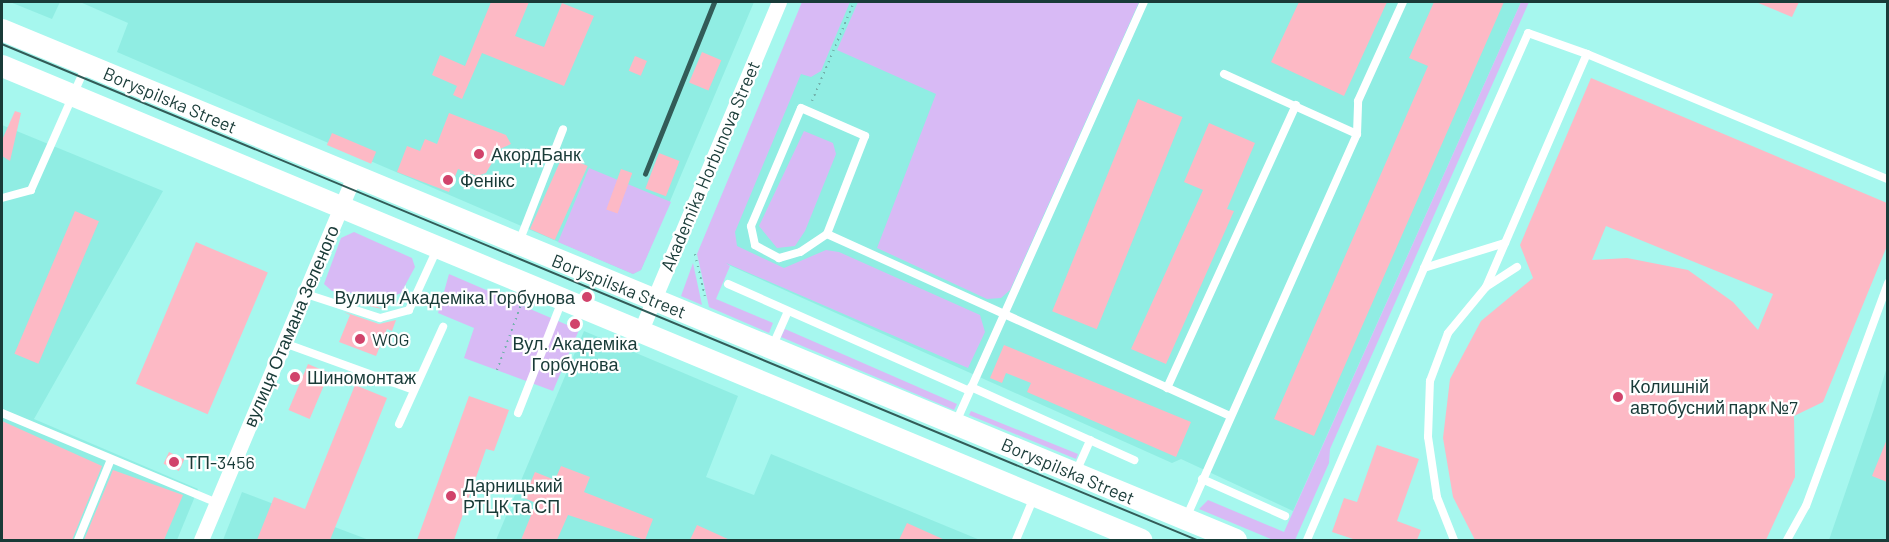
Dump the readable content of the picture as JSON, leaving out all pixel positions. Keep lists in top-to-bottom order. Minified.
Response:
{"streets":{"main road":["Boryspilska Street"],"street":["Akademika Horbunova Street","вулиця Отамана Зеленого"]},"crossings":[["Boryspilska Street","Akademika Horbunova Street"],["Boryspilska Street","вулиця Отамана Зеленого"]],"places":["АкордБанк","Фенікс","Вулиця Академіка Горбунова","Вул. Академіка Горбунова","WOG","Шиномонтаж","Колишній автобусний парк №7","ТП-3456","Дарницький РТЦК та СП"]}
